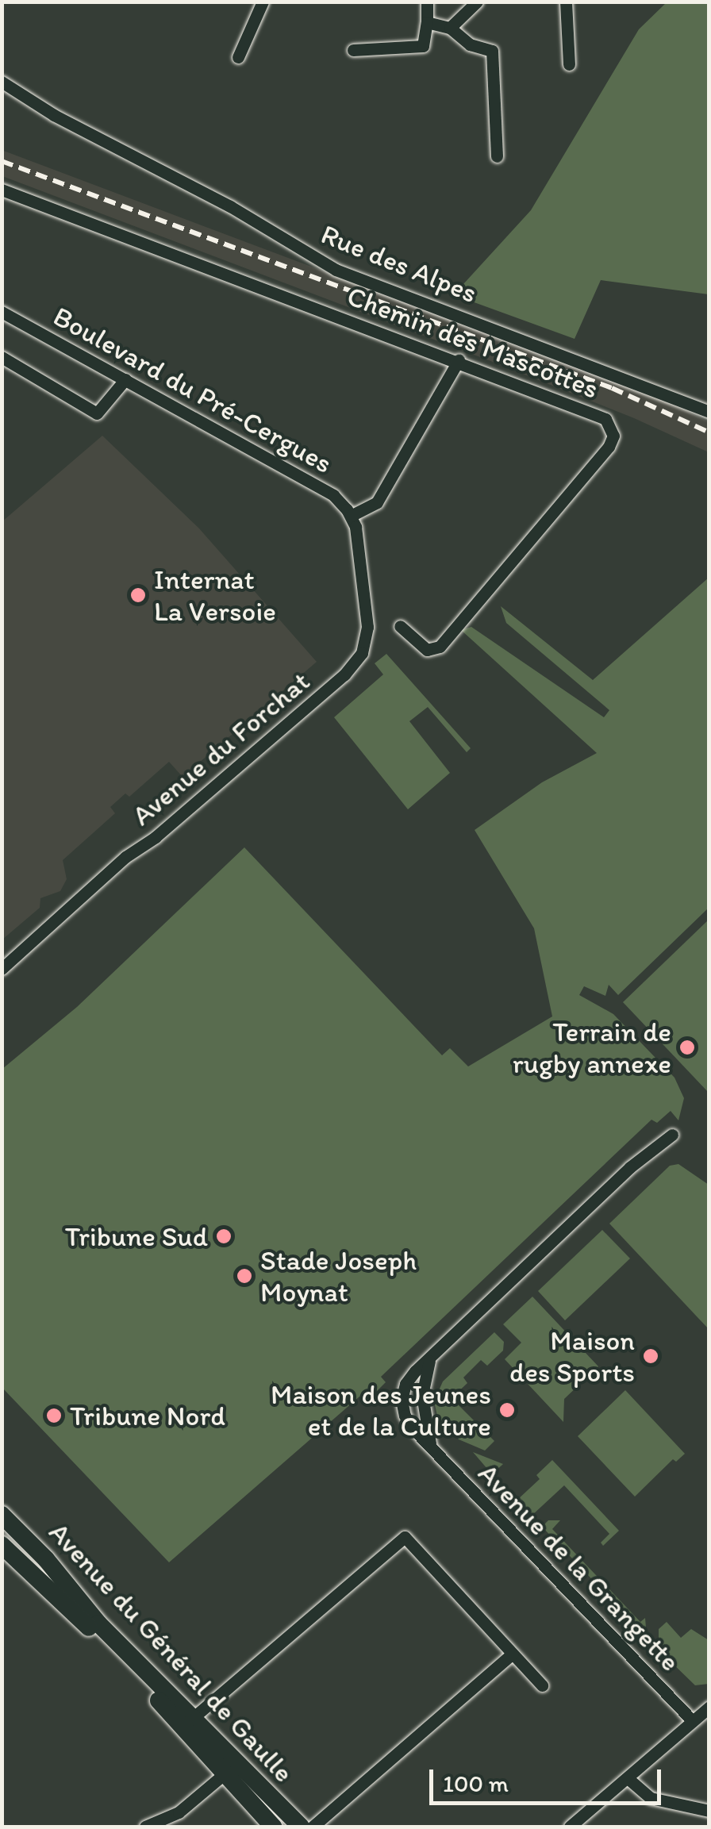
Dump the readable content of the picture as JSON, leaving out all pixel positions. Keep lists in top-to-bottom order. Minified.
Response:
{"streets":{"main road":["Avenue du Général de Gaulle"],"street":["Rue des Alpes","Chemin des Mascottes","Boulevard du Pré-Cergues","Avenue du Forchat","Avenue de la Grangette"]},"crossings":[["Boulevard du Pré-Cergues","Avenue du Forchat"]],"places":["Internat La Versoie","Terrain de rugby annexe","Tribune Sud","Stade Joseph Moynat","Maison des Sports","Maison des Jeunes et de la Culture","Tribune Nord"],"scale_bar":"100 m"}
